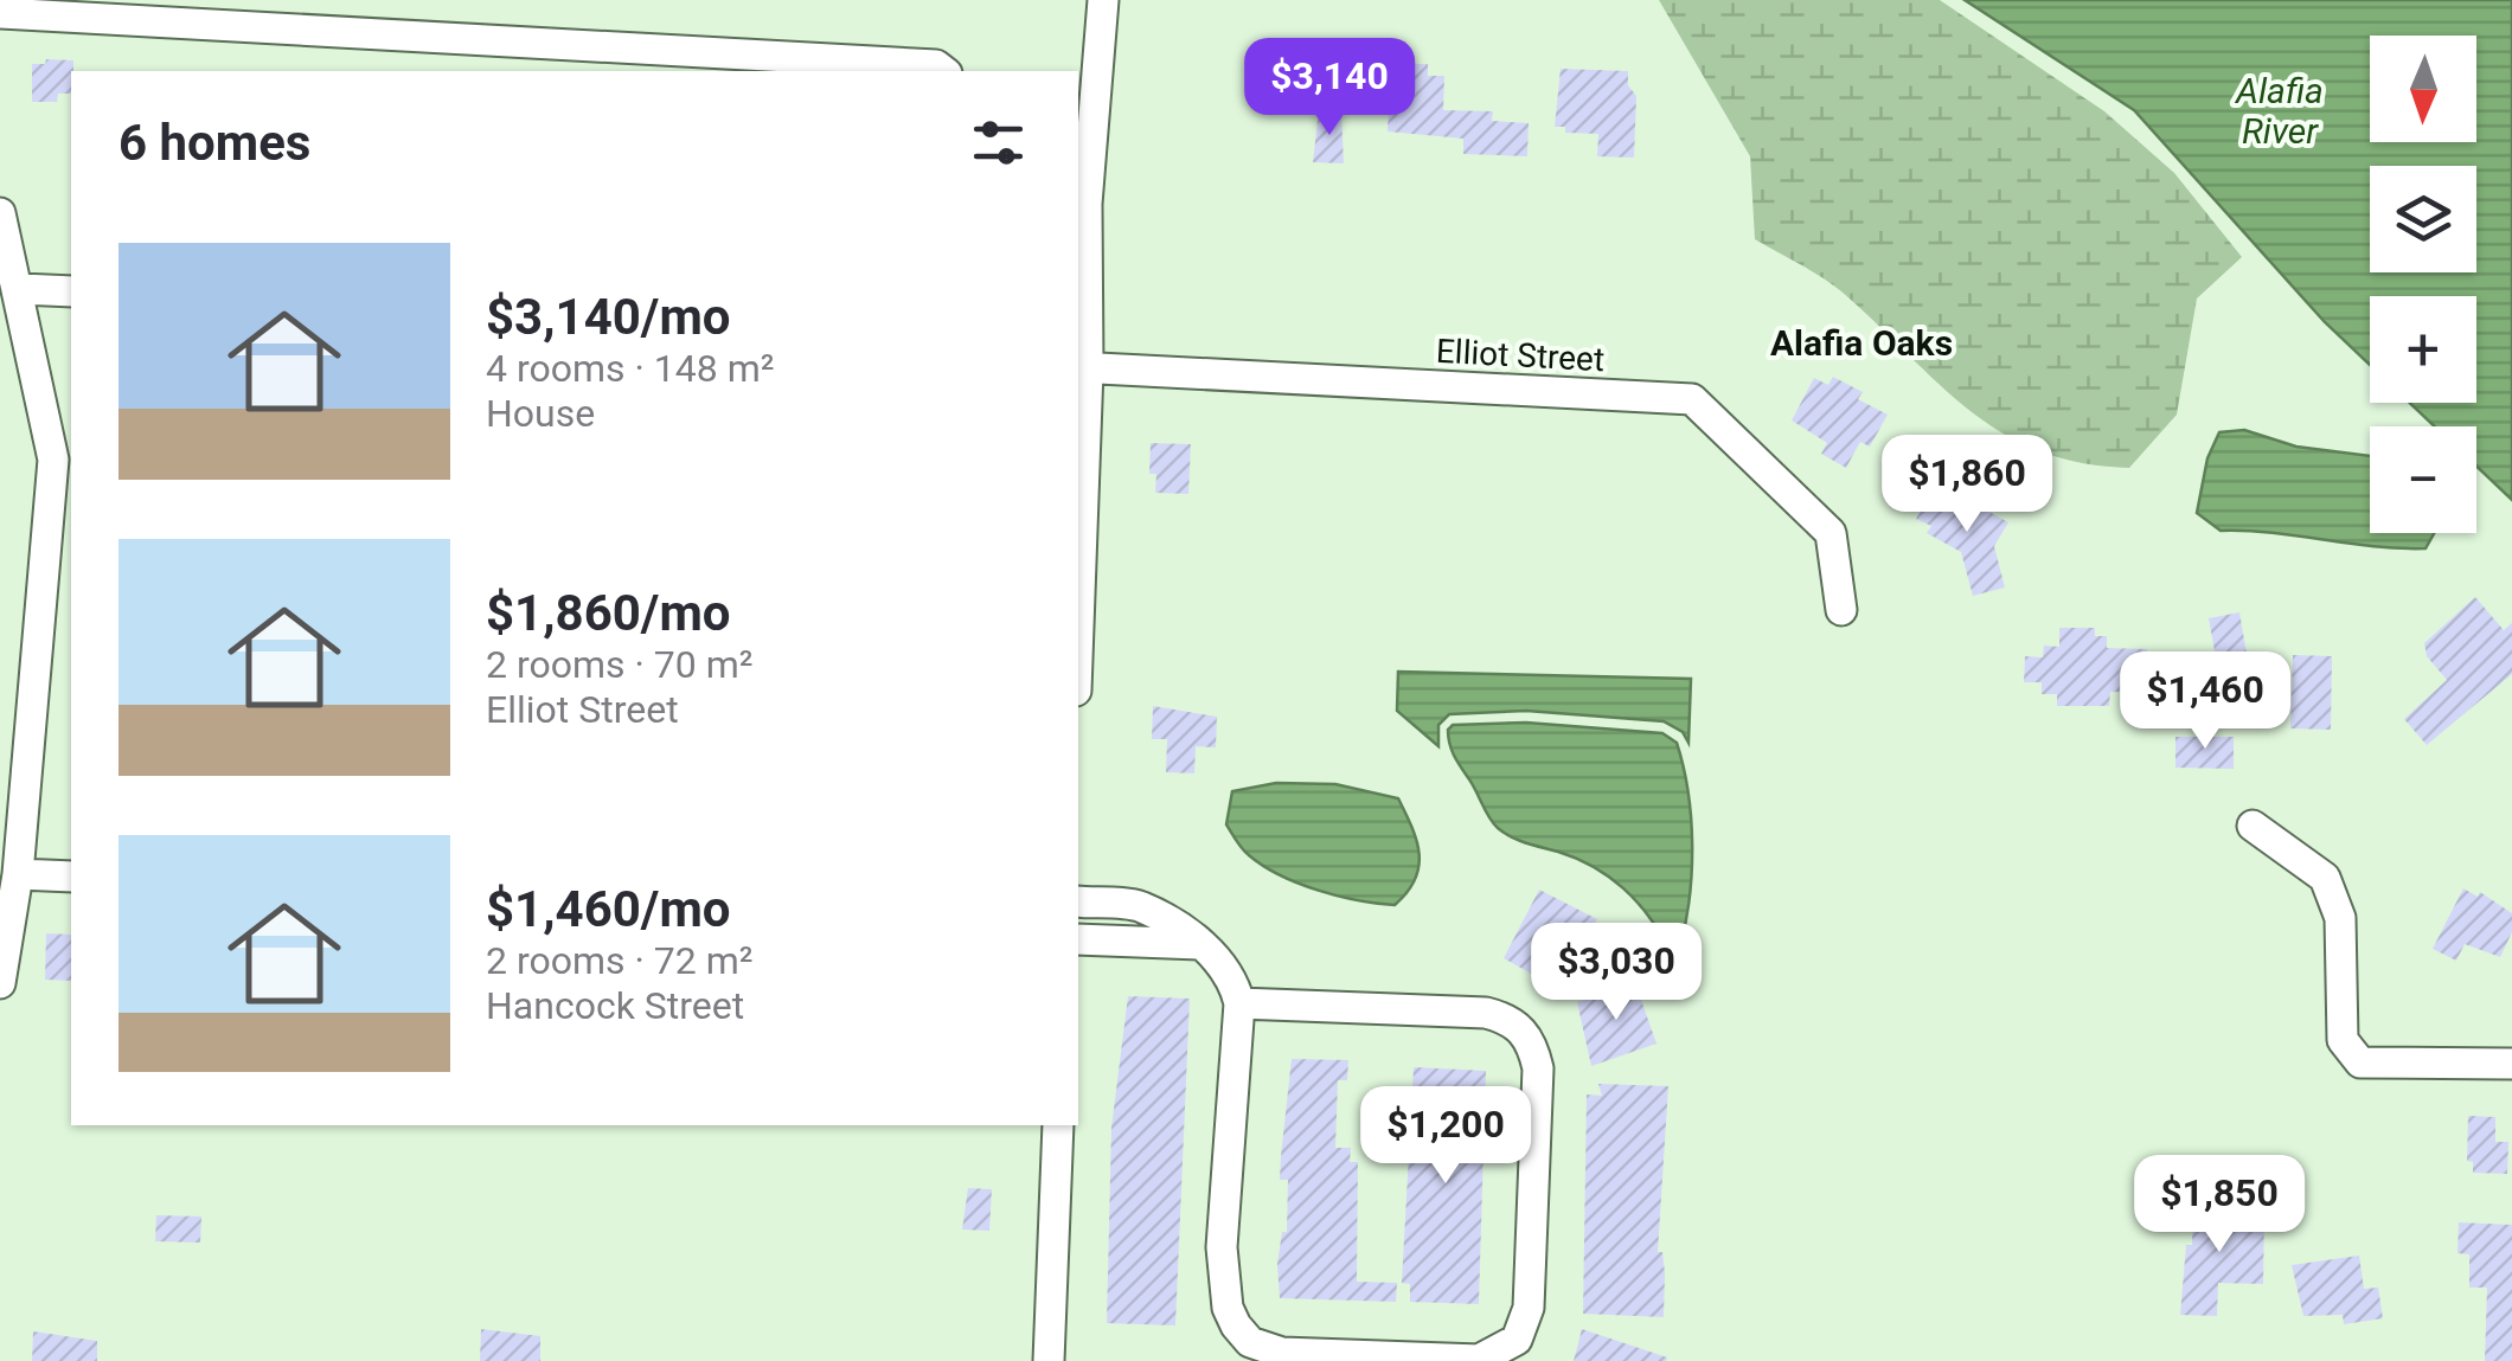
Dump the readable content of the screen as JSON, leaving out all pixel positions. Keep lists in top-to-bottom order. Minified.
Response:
{"streets":{"street":["Elliot Street"]},"districts":["Alafia Oaks"],"water":["Alafia River"],"north":"bottom","page":{"map_buttons":["+","−"],"price":["$3,140","$1,860","$1,460","$3,030","$1,200","$1,850"],"heading":"6 homes","list":[{"name":"$3,140/mo","note":"4 rooms · 148 m² · House"},{"name":"$1,860/mo","note":"2 rooms · 70 m² · Elliot Street"},{"name":"$1,460/mo","note":"2 rooms · 72 m² · Hancock Street"}]}}
